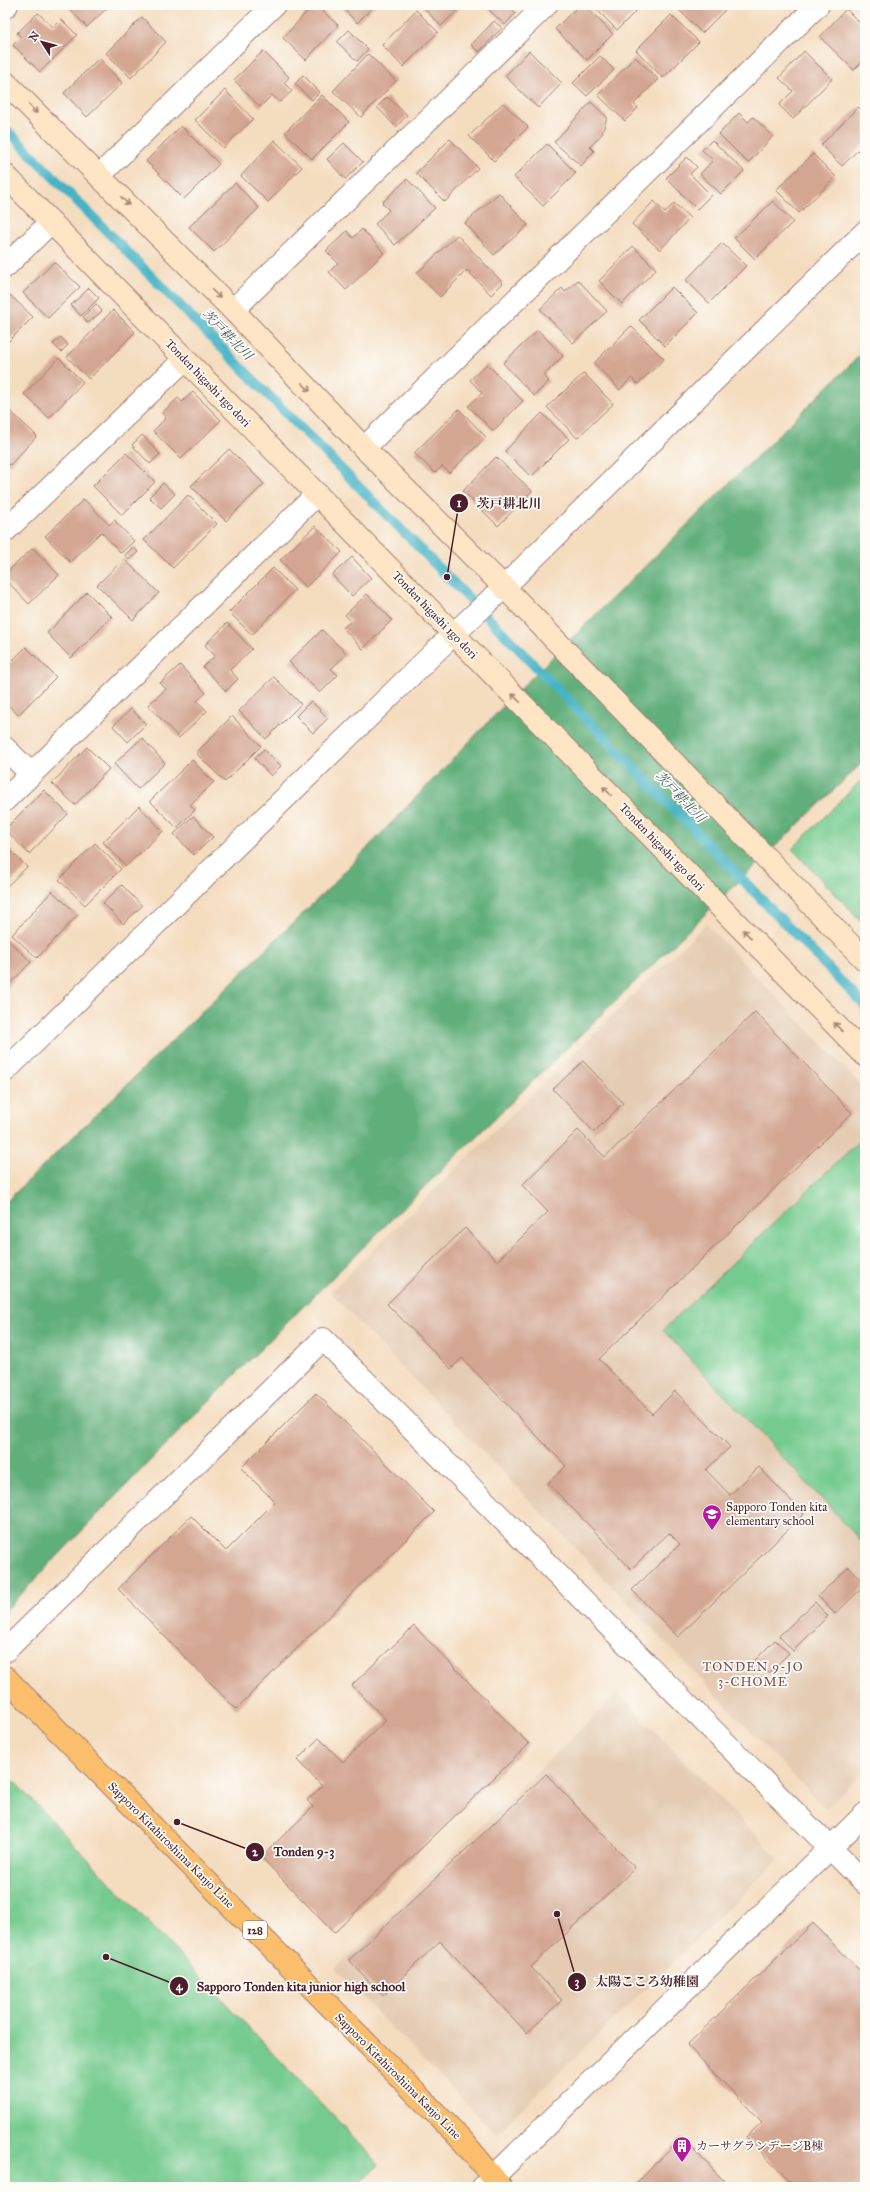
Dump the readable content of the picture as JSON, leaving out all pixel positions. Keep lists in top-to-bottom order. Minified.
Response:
{"streets":{"main road":["Sapporo Kitahiroshima Kanjo Line","128"],"street":["Tonden higashi 1go dori"]},"districts":["TONDEN 9-JO 3-CHOME"],"water":["茨戸耕北川"],"places":{"other":["茨戸耕北川","Tonden 9-3","太陽こころ幼稚園","Sapporo Tonden kita junior high school"],"school or university":["Sapporo Tonden kita elementary school"],"building":["カーサグランデージB棟"]},"north":"top left"}
